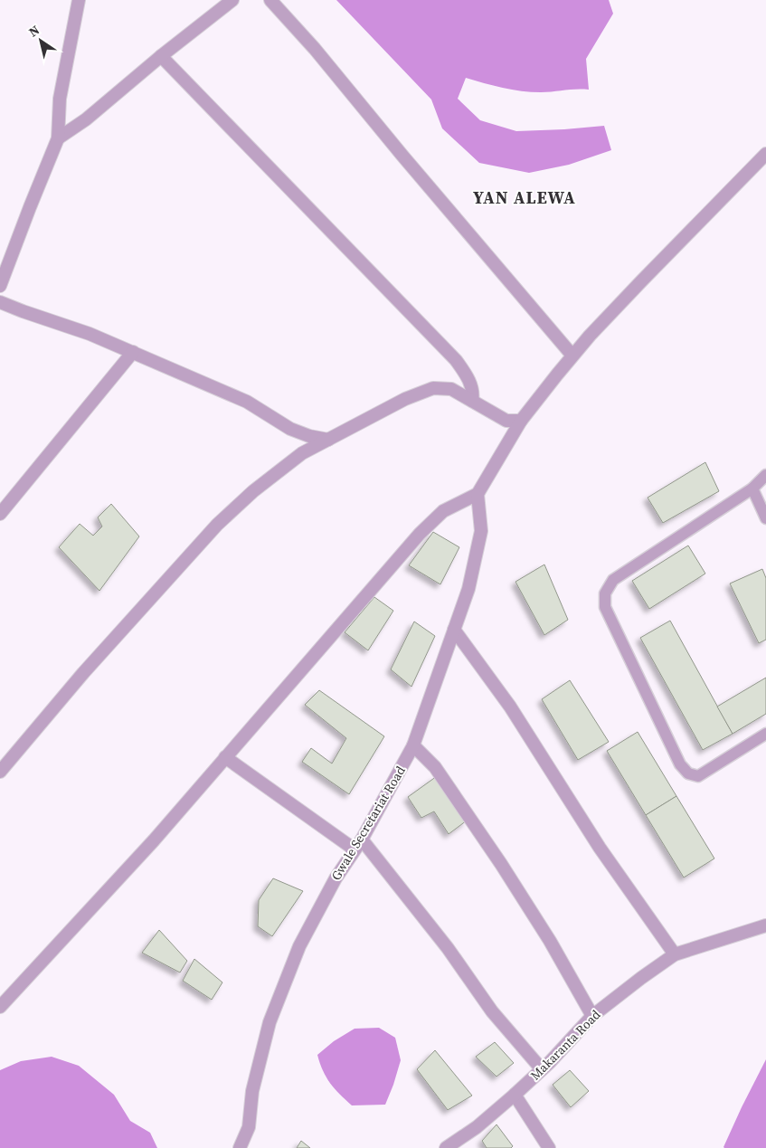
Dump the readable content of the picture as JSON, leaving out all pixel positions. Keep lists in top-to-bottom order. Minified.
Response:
{"streets":{"street":["Gwale Secretariat Road","Makaranta Road"]},"districts":["YAN ALEWA"],"north":"top left"}
